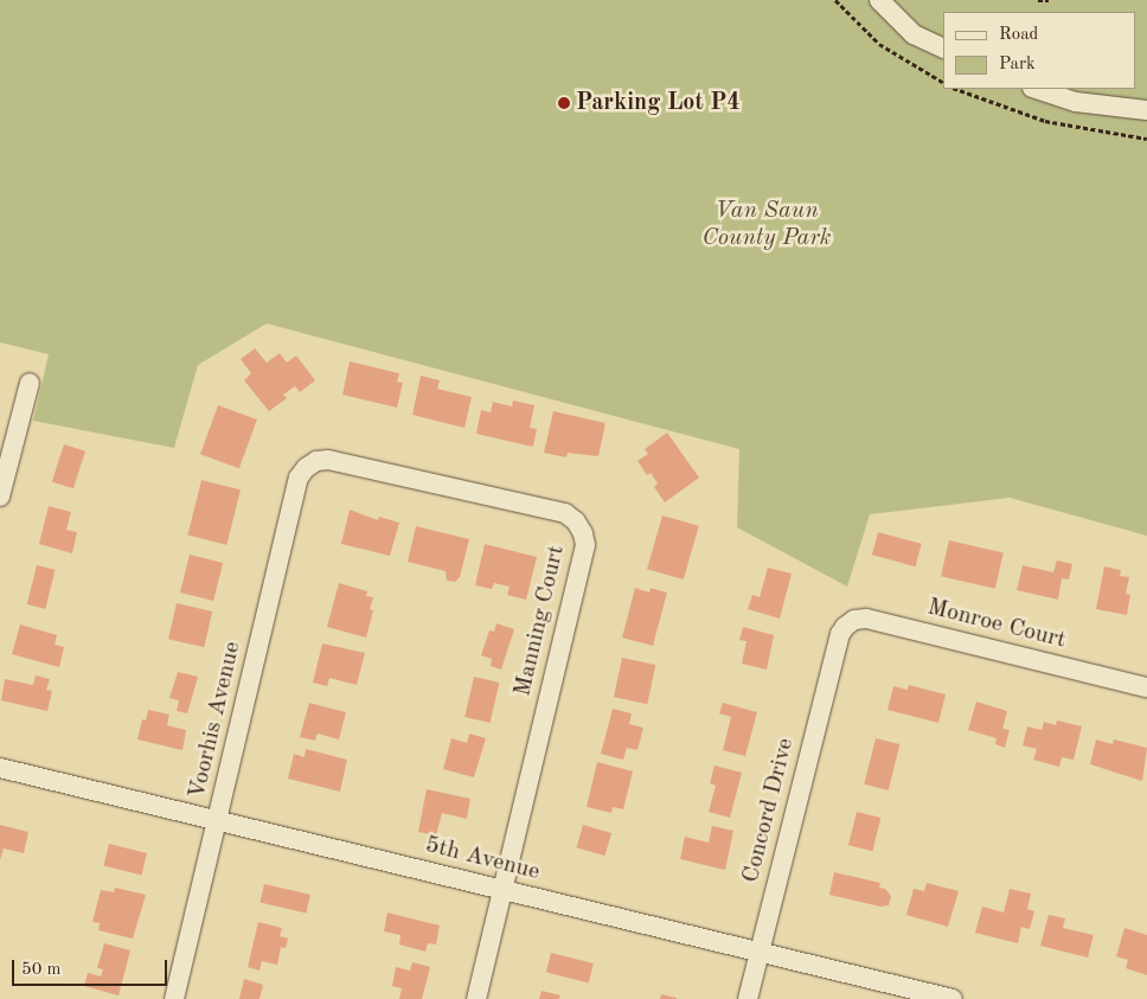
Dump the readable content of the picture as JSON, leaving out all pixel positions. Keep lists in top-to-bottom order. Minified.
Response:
{"streets":{"street":["Manning Court","Monroe Court","Voorhis Avenue","Concord Drive","5th Avenue"]},"crossings":[["Manning Court","Voorhis Avenue"],["Manning Court","5th Avenue"],["Monroe Court","Concord Drive"],["Voorhis Avenue","5th Avenue"],["Concord Drive","5th Avenue"]],"parks":["Van Saun County Park"],"places":["Parking Lot P4"],"legend":["Road","Park"],"scale_bar":"50 m"}
